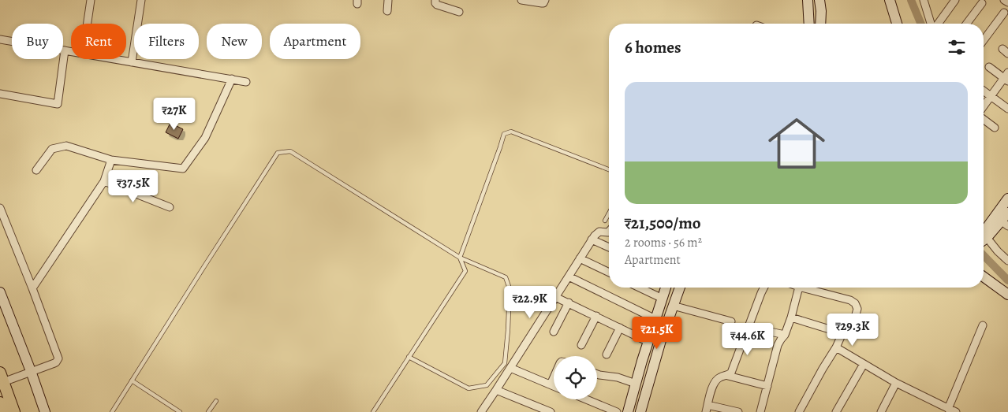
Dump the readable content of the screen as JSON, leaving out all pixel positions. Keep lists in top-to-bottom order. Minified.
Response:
{"page":{"chip":["Buy","Rent","Filters","New","Apartment"],"heading":"6 homes","list":[{"name":"₹21,500/mo","note":"2 rooms · 56 m² · Apartment"}],"price":["₹27K","₹37.5K","₹22.9K","₹29.3K","₹21.5K","₹44.6K"]}}
